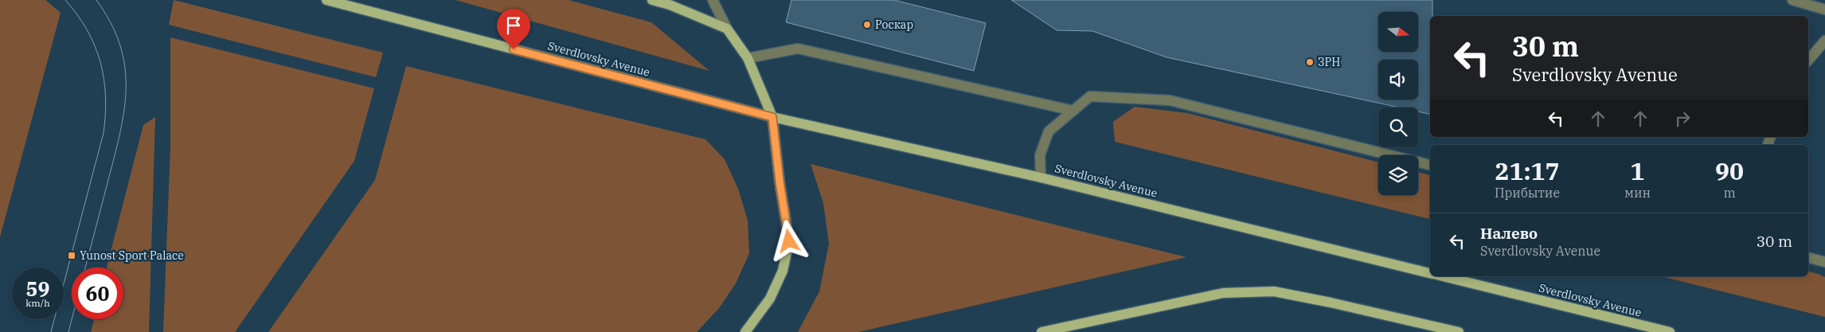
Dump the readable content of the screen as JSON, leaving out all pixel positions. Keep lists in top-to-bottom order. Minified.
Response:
{"streets":{"main road":["Sverdlovsky Avenue"]},"places":{"other":["Роскар","ЗРН"],"transit":["Yunost Sport Palace"]},"north":"right","page":{"turn":["30 m","Sverdlovsky Avenue"],"eta":["21:17","Прибытие","1","мин","90","m"],"list":[{"name":"Налево","note":"Sverdlovsky Avenue","value":"30 m"}],"speed":"59 km/h","limit":"60"}}
